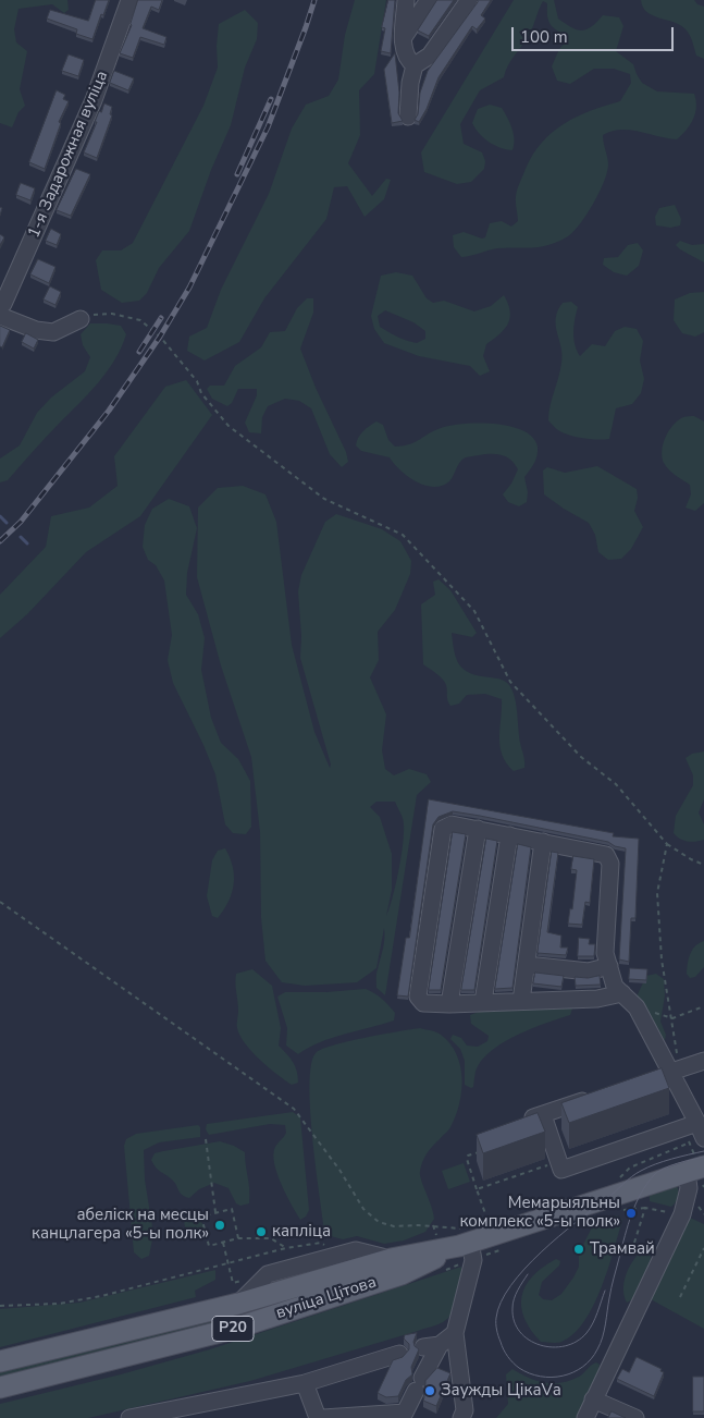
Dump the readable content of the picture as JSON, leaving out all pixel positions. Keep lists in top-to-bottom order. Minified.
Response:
{"streets":{"main road":["вуліца Цітова","Р20"],"street":["1-я Задарожная вуліца"]},"places":["Мемарыяльны комплекс «5-ы полк»","абеліск на месцы канцлагера «5-ы полк»","капліца","Трамвай","Заужды ЦікаVа"],"scale_bar":"100 m"}
